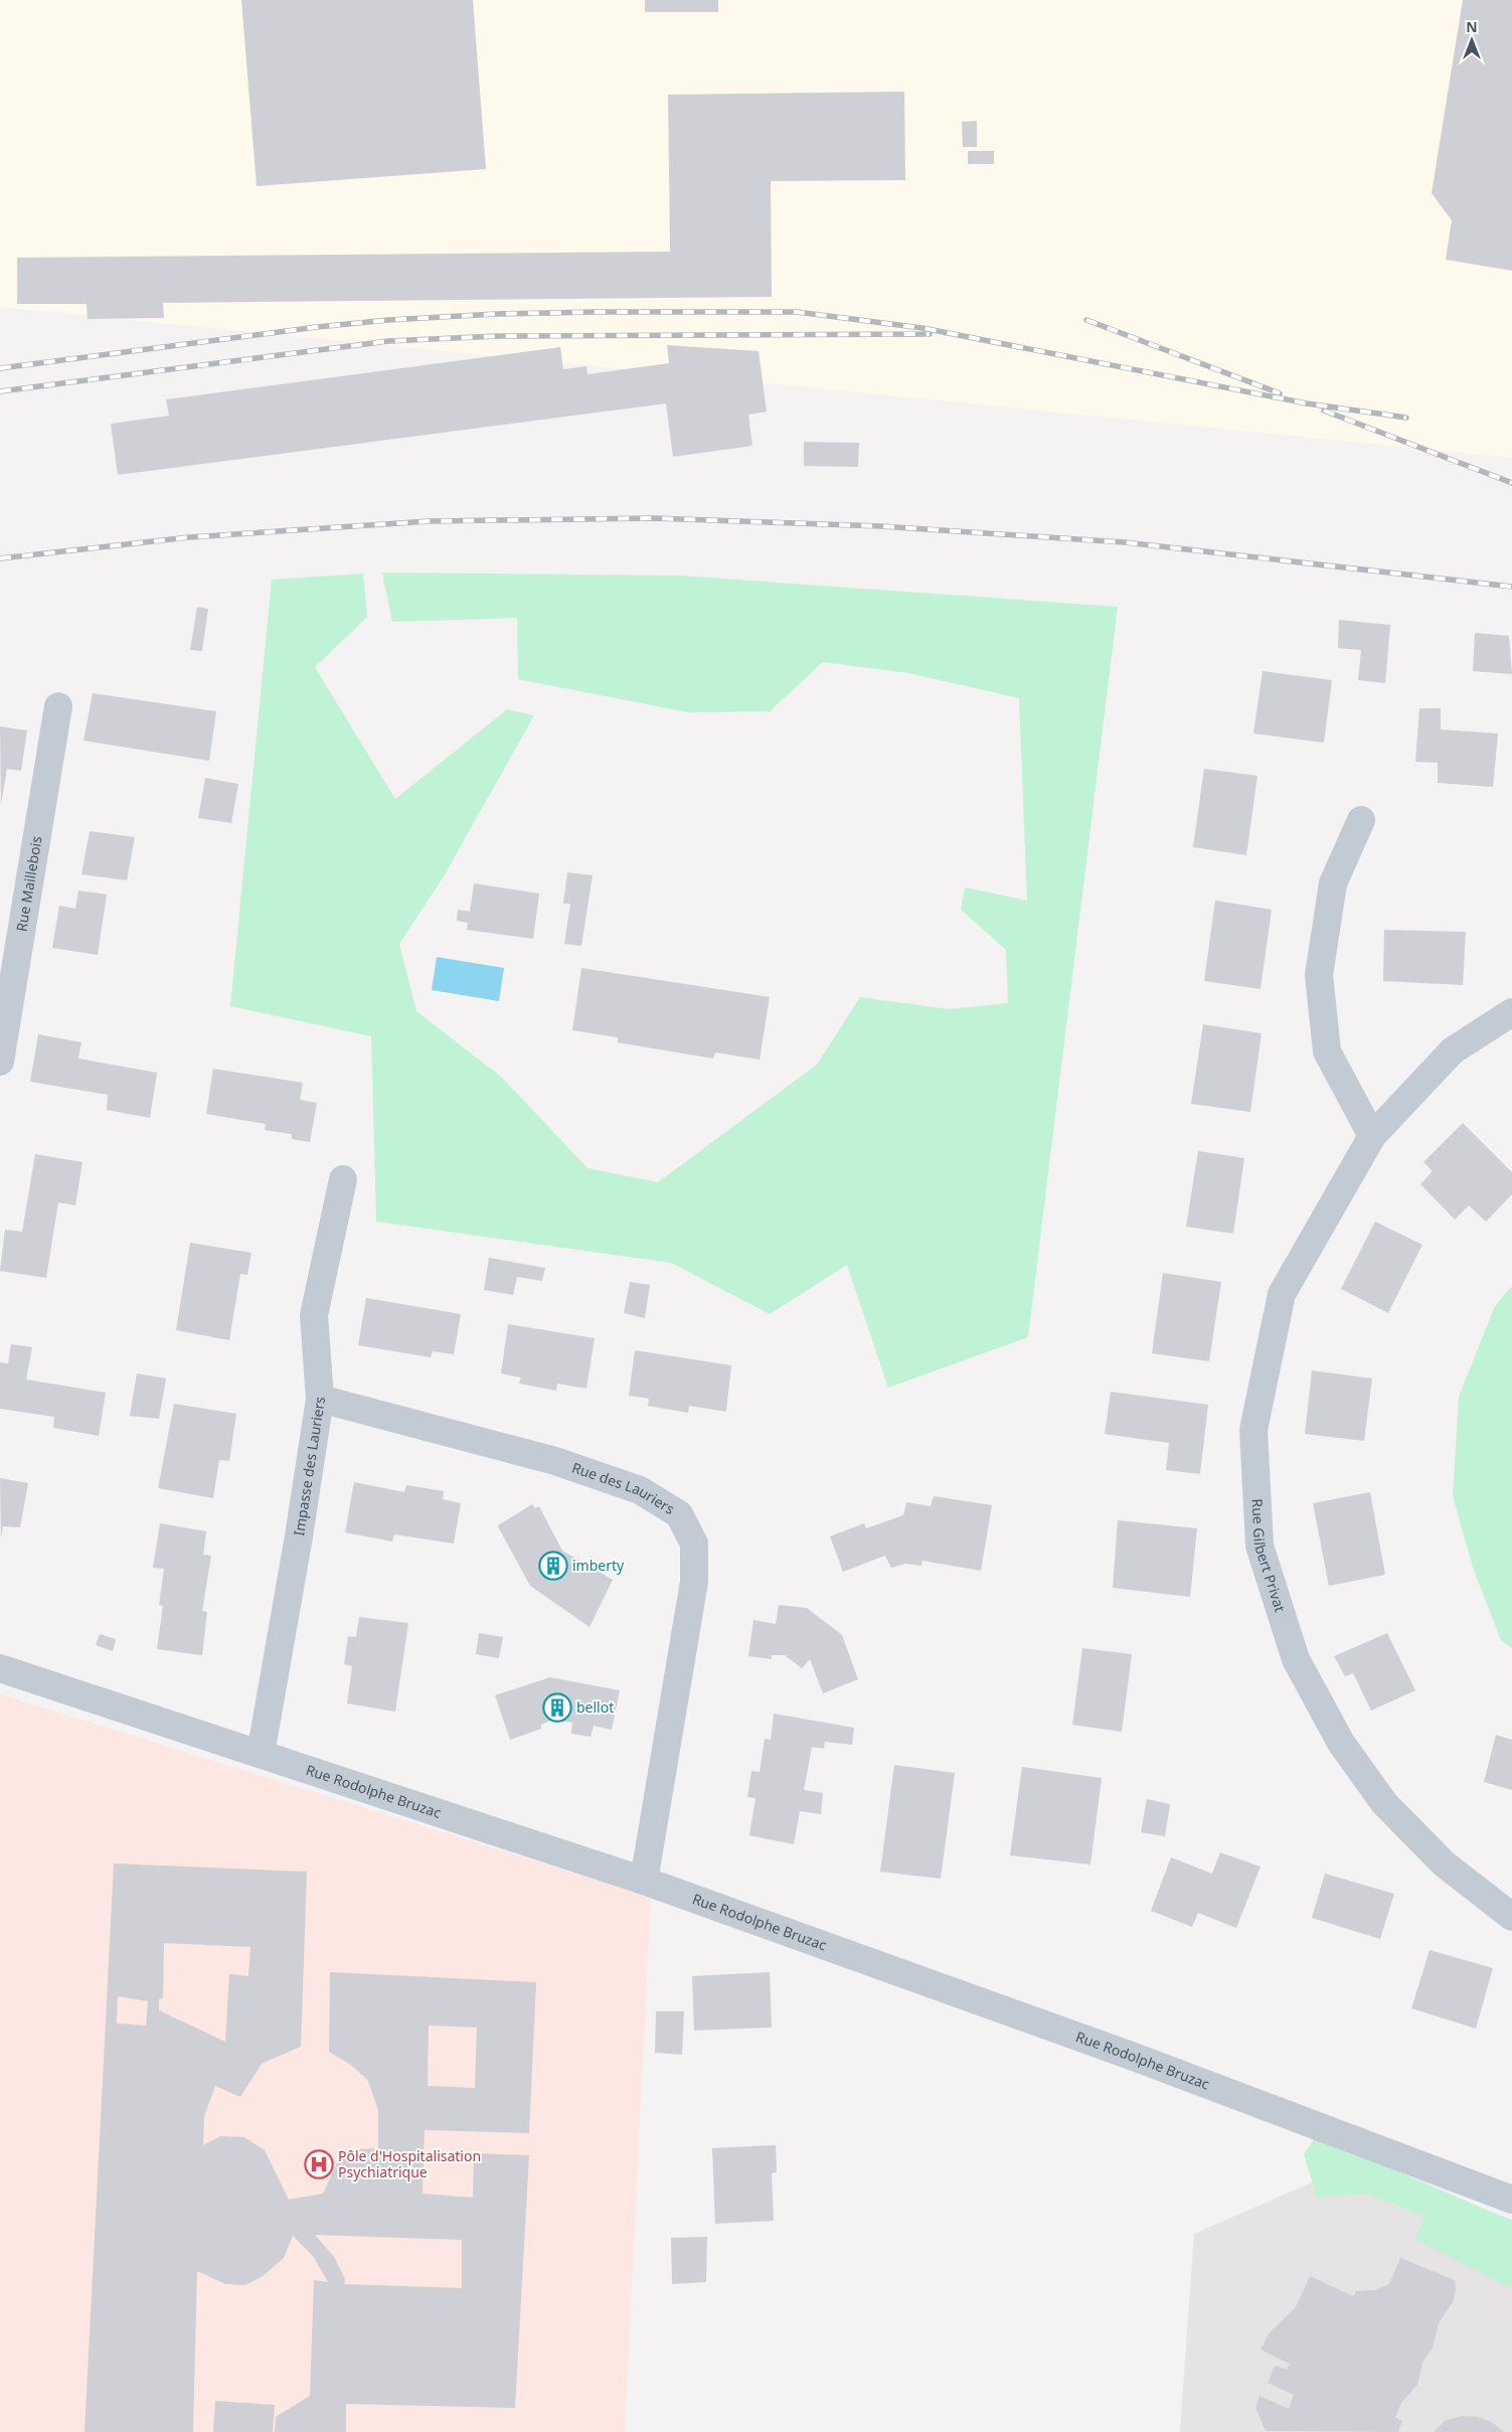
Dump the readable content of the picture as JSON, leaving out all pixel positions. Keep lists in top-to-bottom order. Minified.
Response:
{"streets":{"street":["Rue Maillebois","Impasse des Lauriers","Rue des Lauriers","Rue Gilbert Privat","Rue Rodolphe Bruzac"]},"crossings":[["Impasse des Lauriers","Rue des Lauriers"],["Impasse des Lauriers","Rue Rodolphe Bruzac"],["Rue des Lauriers","Rue Rodolphe Bruzac"]],"places":{"building":["imberty","bellot"],"hospital":["Pôle d'Hospitalisation Psychiatrique"]},"north":"top"}
